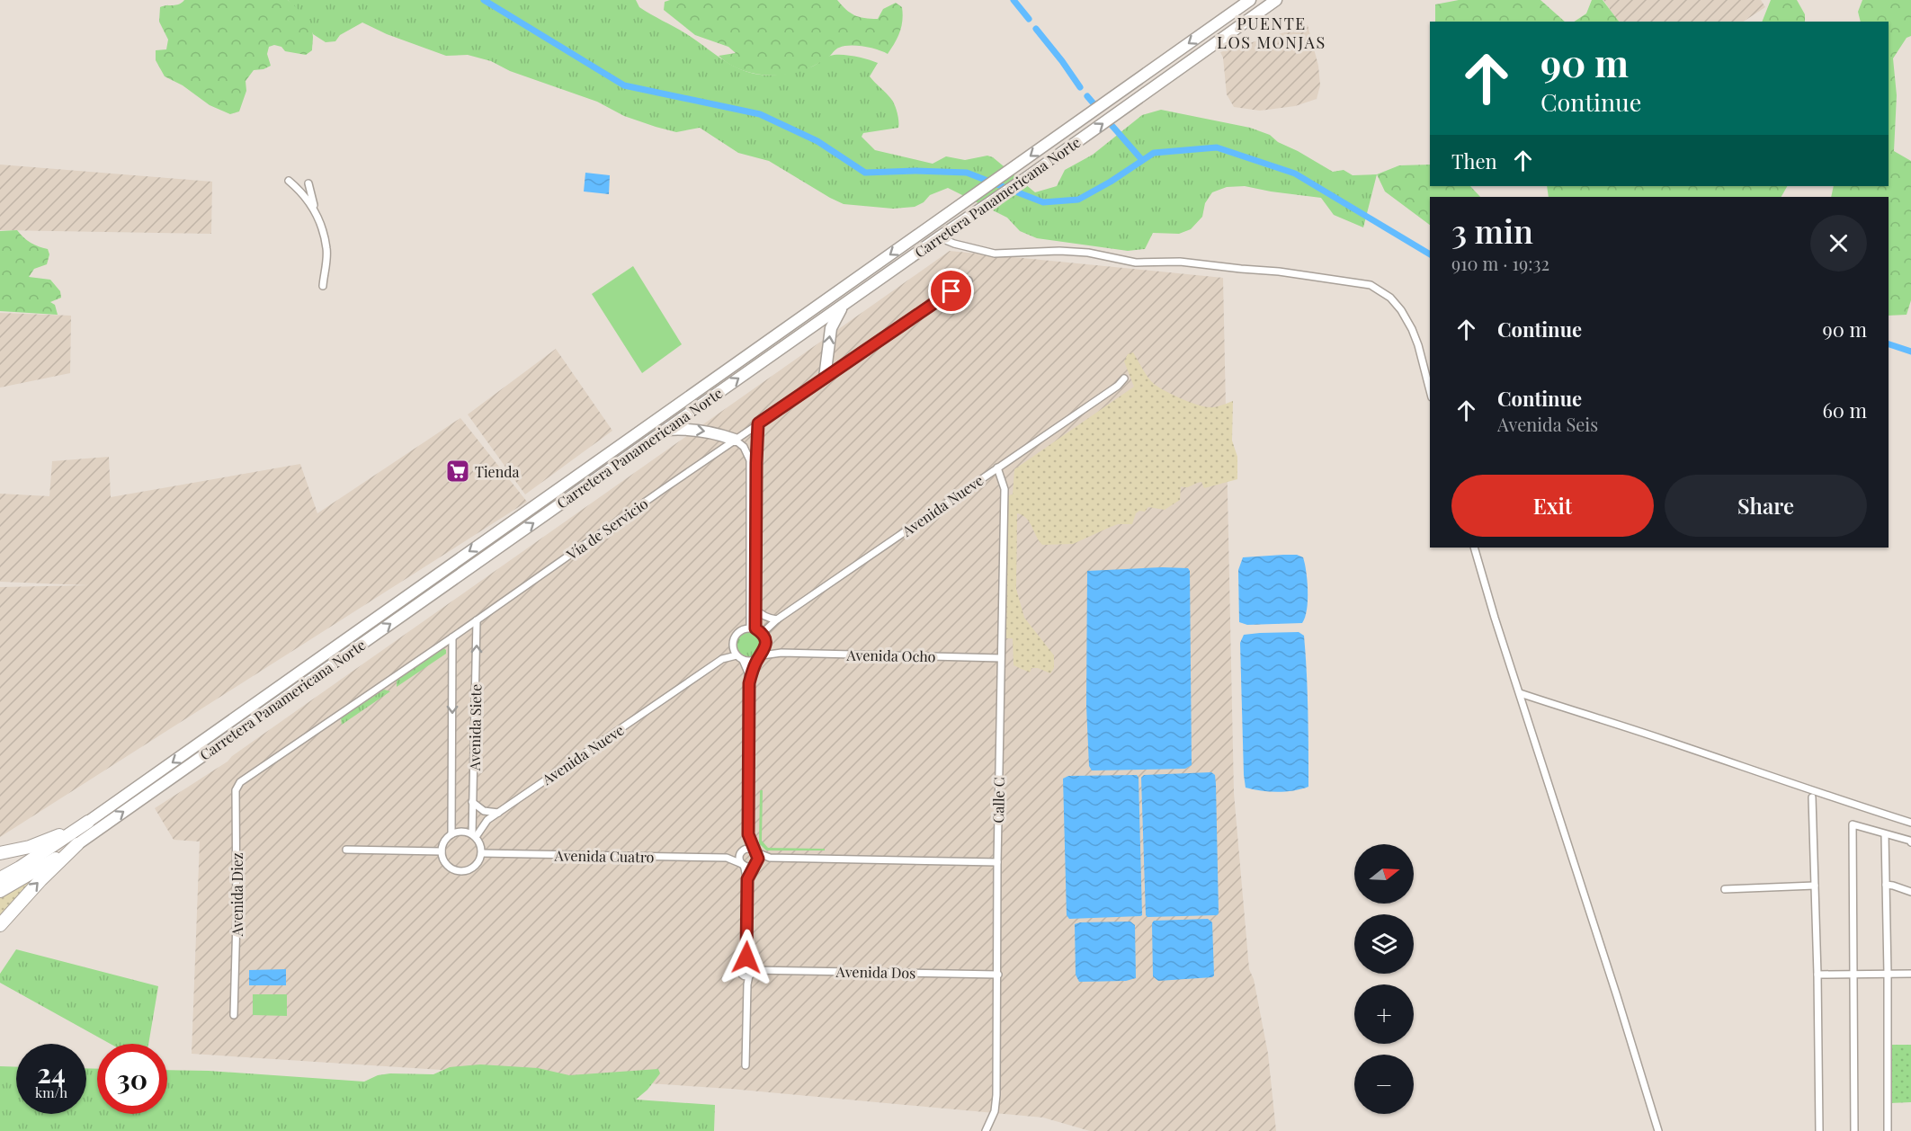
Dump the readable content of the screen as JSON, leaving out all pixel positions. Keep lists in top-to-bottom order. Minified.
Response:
{"streets":{"highway":["Carretera Panamericana Norte"],"street":["Avenida Nueve","Vía de Servicio","Avenida Ocho","Avenida Siete","Calle C","Avenida Cuatro","Avenida Diez","Avenida Dos"]},"crossings":[["Avenida Nueve","Avenida Ocho"],["Avenida Nueve","Avenida Siete"],["Avenida Nueve","Calle C"],["Avenida Nueve","Avenida Cuatro"],["Vía de Servicio","Avenida Siete"],["Vía de Servicio","Avenida Diez"],["Avenida Ocho","Calle C"],["Avenida Siete","Avenida Cuatro"],["Calle C","Avenida Dos"]],"districts":["PUENTE LOS MONJAS"],"places":{"supermarket":["Tienda"]},"north":"right","page":{"turn":["90 m","Continue"],"then":"Then","heading":["3 min","910 m · 19:32"],"list":[{"name":"Continue","value":"90 m"},{"name":"Continue","note":"Avenida Seis","value":"60 m"}],"buttons":["Exit","Share"],"map_buttons":["+","−"],"speed":"24 km/h","limit":"30"}}
